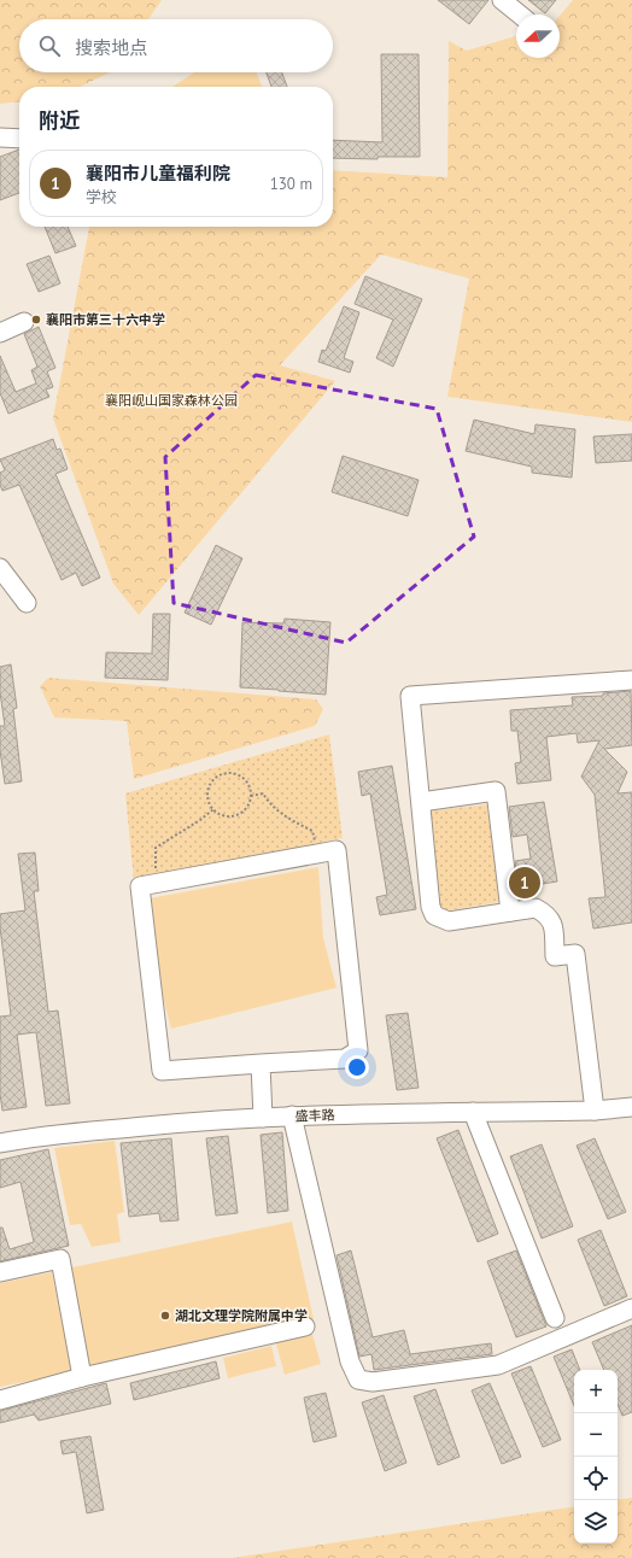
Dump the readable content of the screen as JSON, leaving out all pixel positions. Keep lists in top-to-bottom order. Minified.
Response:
{"streets":{"street":["盛丰路"]},"parks":["襄阳岘山国家森林公园"],"places":["襄阳市第三十六中学","湖北文理学院附属中学"],"north":"left","page":{"search":"搜索地点","heading":"附近","list":[{"mark":"1","name":"襄阳市儿童福利院","note":"学校","value":"130 m"}],"pins":"1","map_buttons":["+","−"]}}
